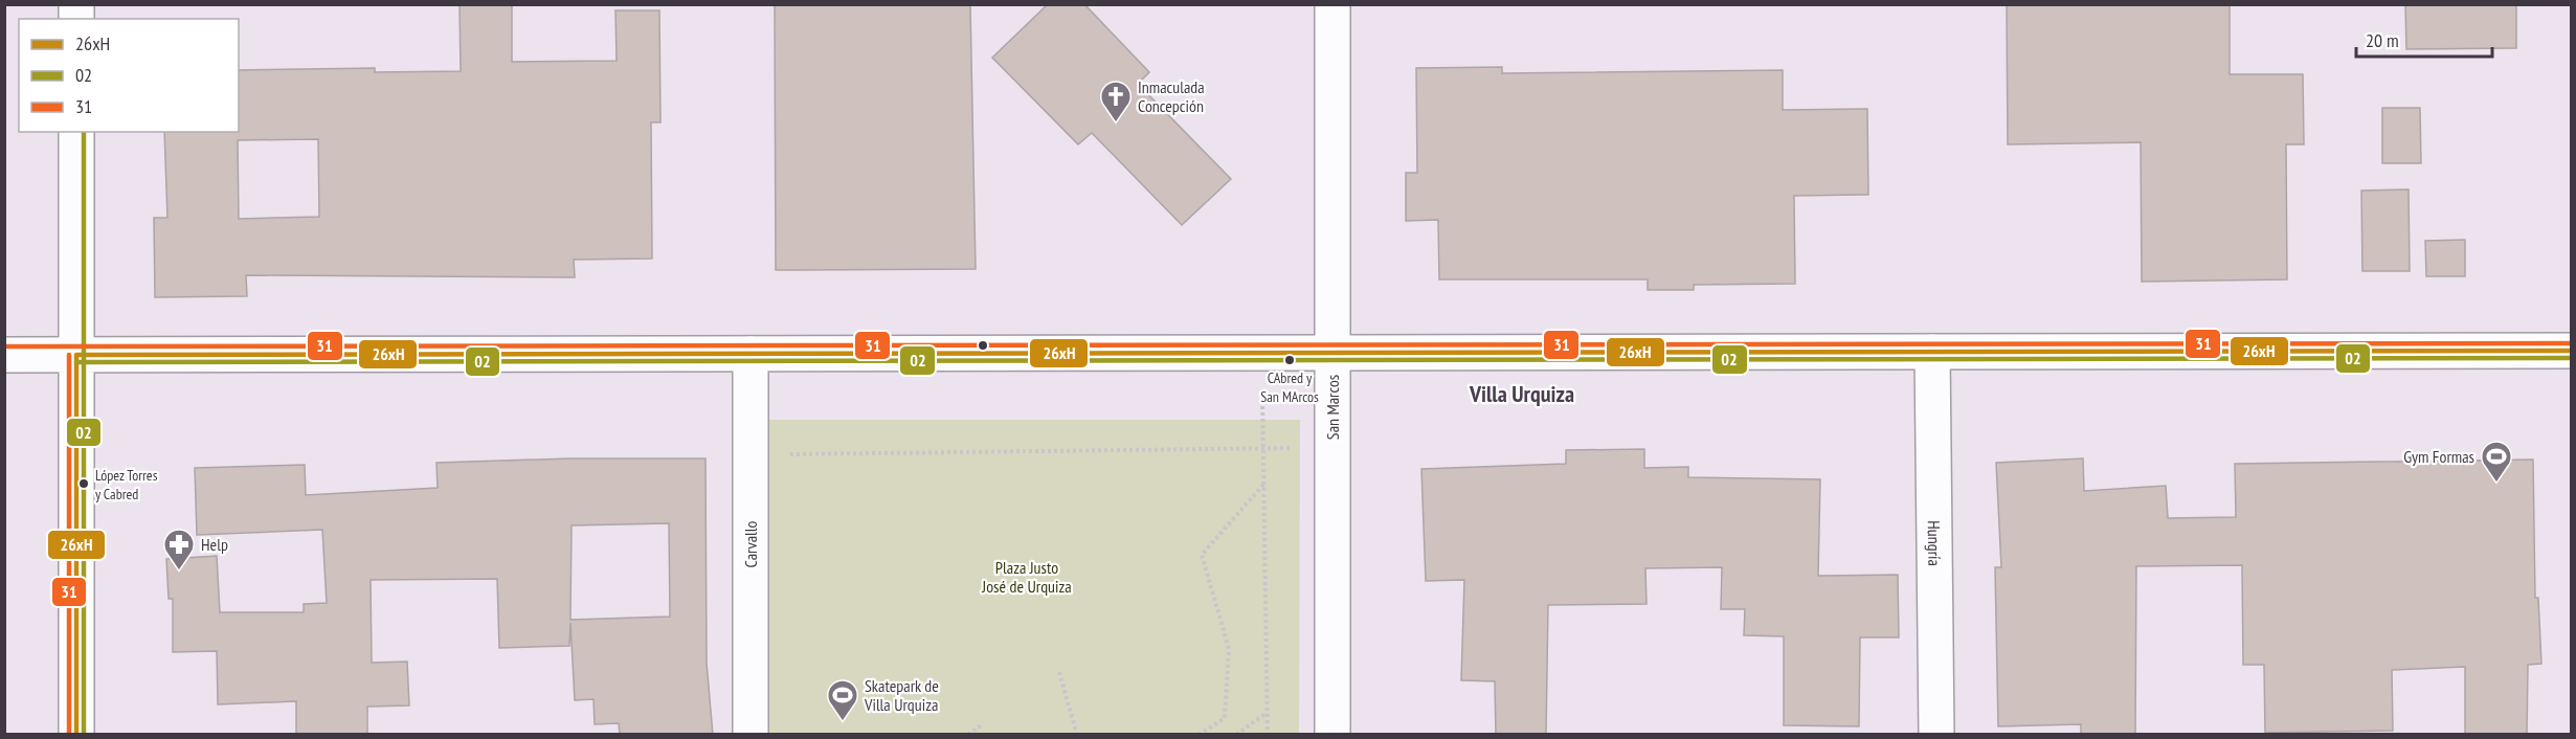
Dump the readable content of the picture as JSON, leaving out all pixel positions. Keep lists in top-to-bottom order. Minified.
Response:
{"streets":{"main road":["San Marcos","Hungría","Carvallo"]},"districts":["Villa Urquiza"],"parks":["Plaza Justo José de Urquiza"],"places":{"church":["Inmaculada Concepción"],"other":["CAbred y San MArcos","López Torres y Cabred"],"sports":["Gym Formas","Skatepark de Villa Urquiza"],"pharmacy":["Help"]},"lines":["transit line 02","transit line 31","transit line 26xH"],"legend":["26xH","02","31"],"scale_bar":"20 m"}
